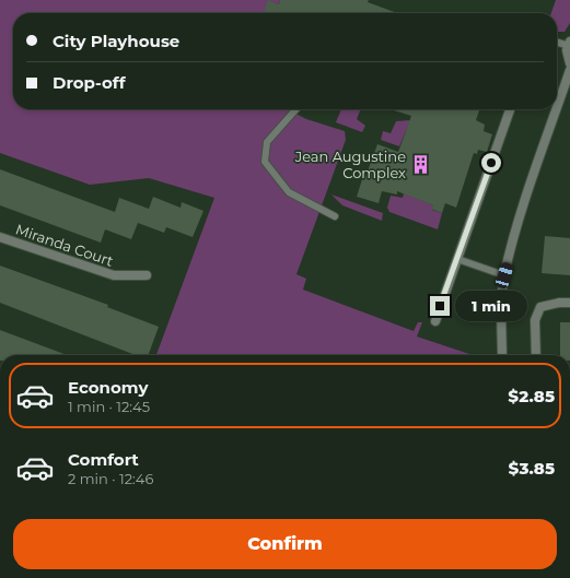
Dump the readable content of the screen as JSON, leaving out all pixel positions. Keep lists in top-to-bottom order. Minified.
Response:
{"streets":{"street":["Miranda Court"]},"places":{"building":["Jean Augustine Complex"]},"page":{"banner":["City Playhouse","Drop-off"],"bubble":"1 min","list":[{"name":"Economy","note":"1 min · 12:45","value":"$2.85"},{"name":"Comfort","note":"2 min · 12:46","value":"$3.85"}],"buttons":"Confirm"}}
